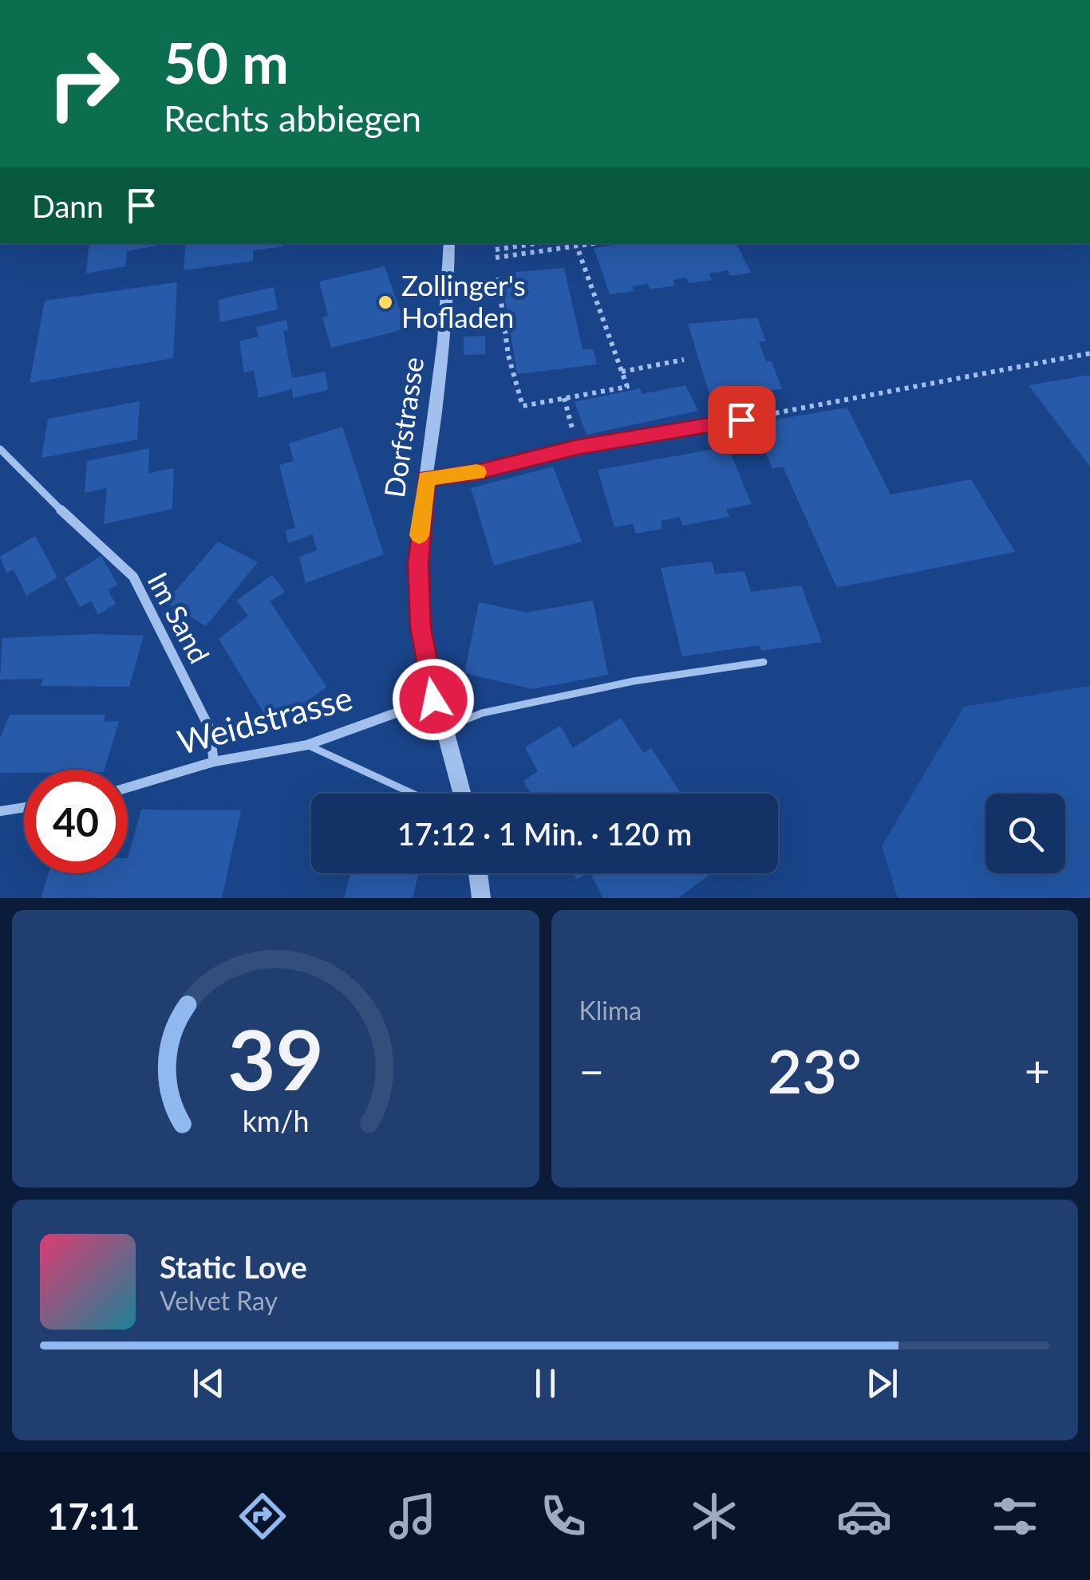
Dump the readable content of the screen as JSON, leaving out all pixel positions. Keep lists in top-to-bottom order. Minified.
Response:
{"streets":{"street":["Dorfstrasse","Im Sand","Weidstrasse"]},"crossings":[["Dorfstrasse","Weidstrasse"],["Im Sand","Weidstrasse"]],"places":["Zollinger's Hofladen"],"page":{"turn":["50 m","Rechts abbiegen"],"then":"Dann","limit":"40","trip":"17:12 · 1 Min. · 120 m","tile":"Klima","heat":["−","23°","+"],"song":["Static Love","Velvet Ray"],"tabs":"17:11","gauge":["39","km/h"]}}
